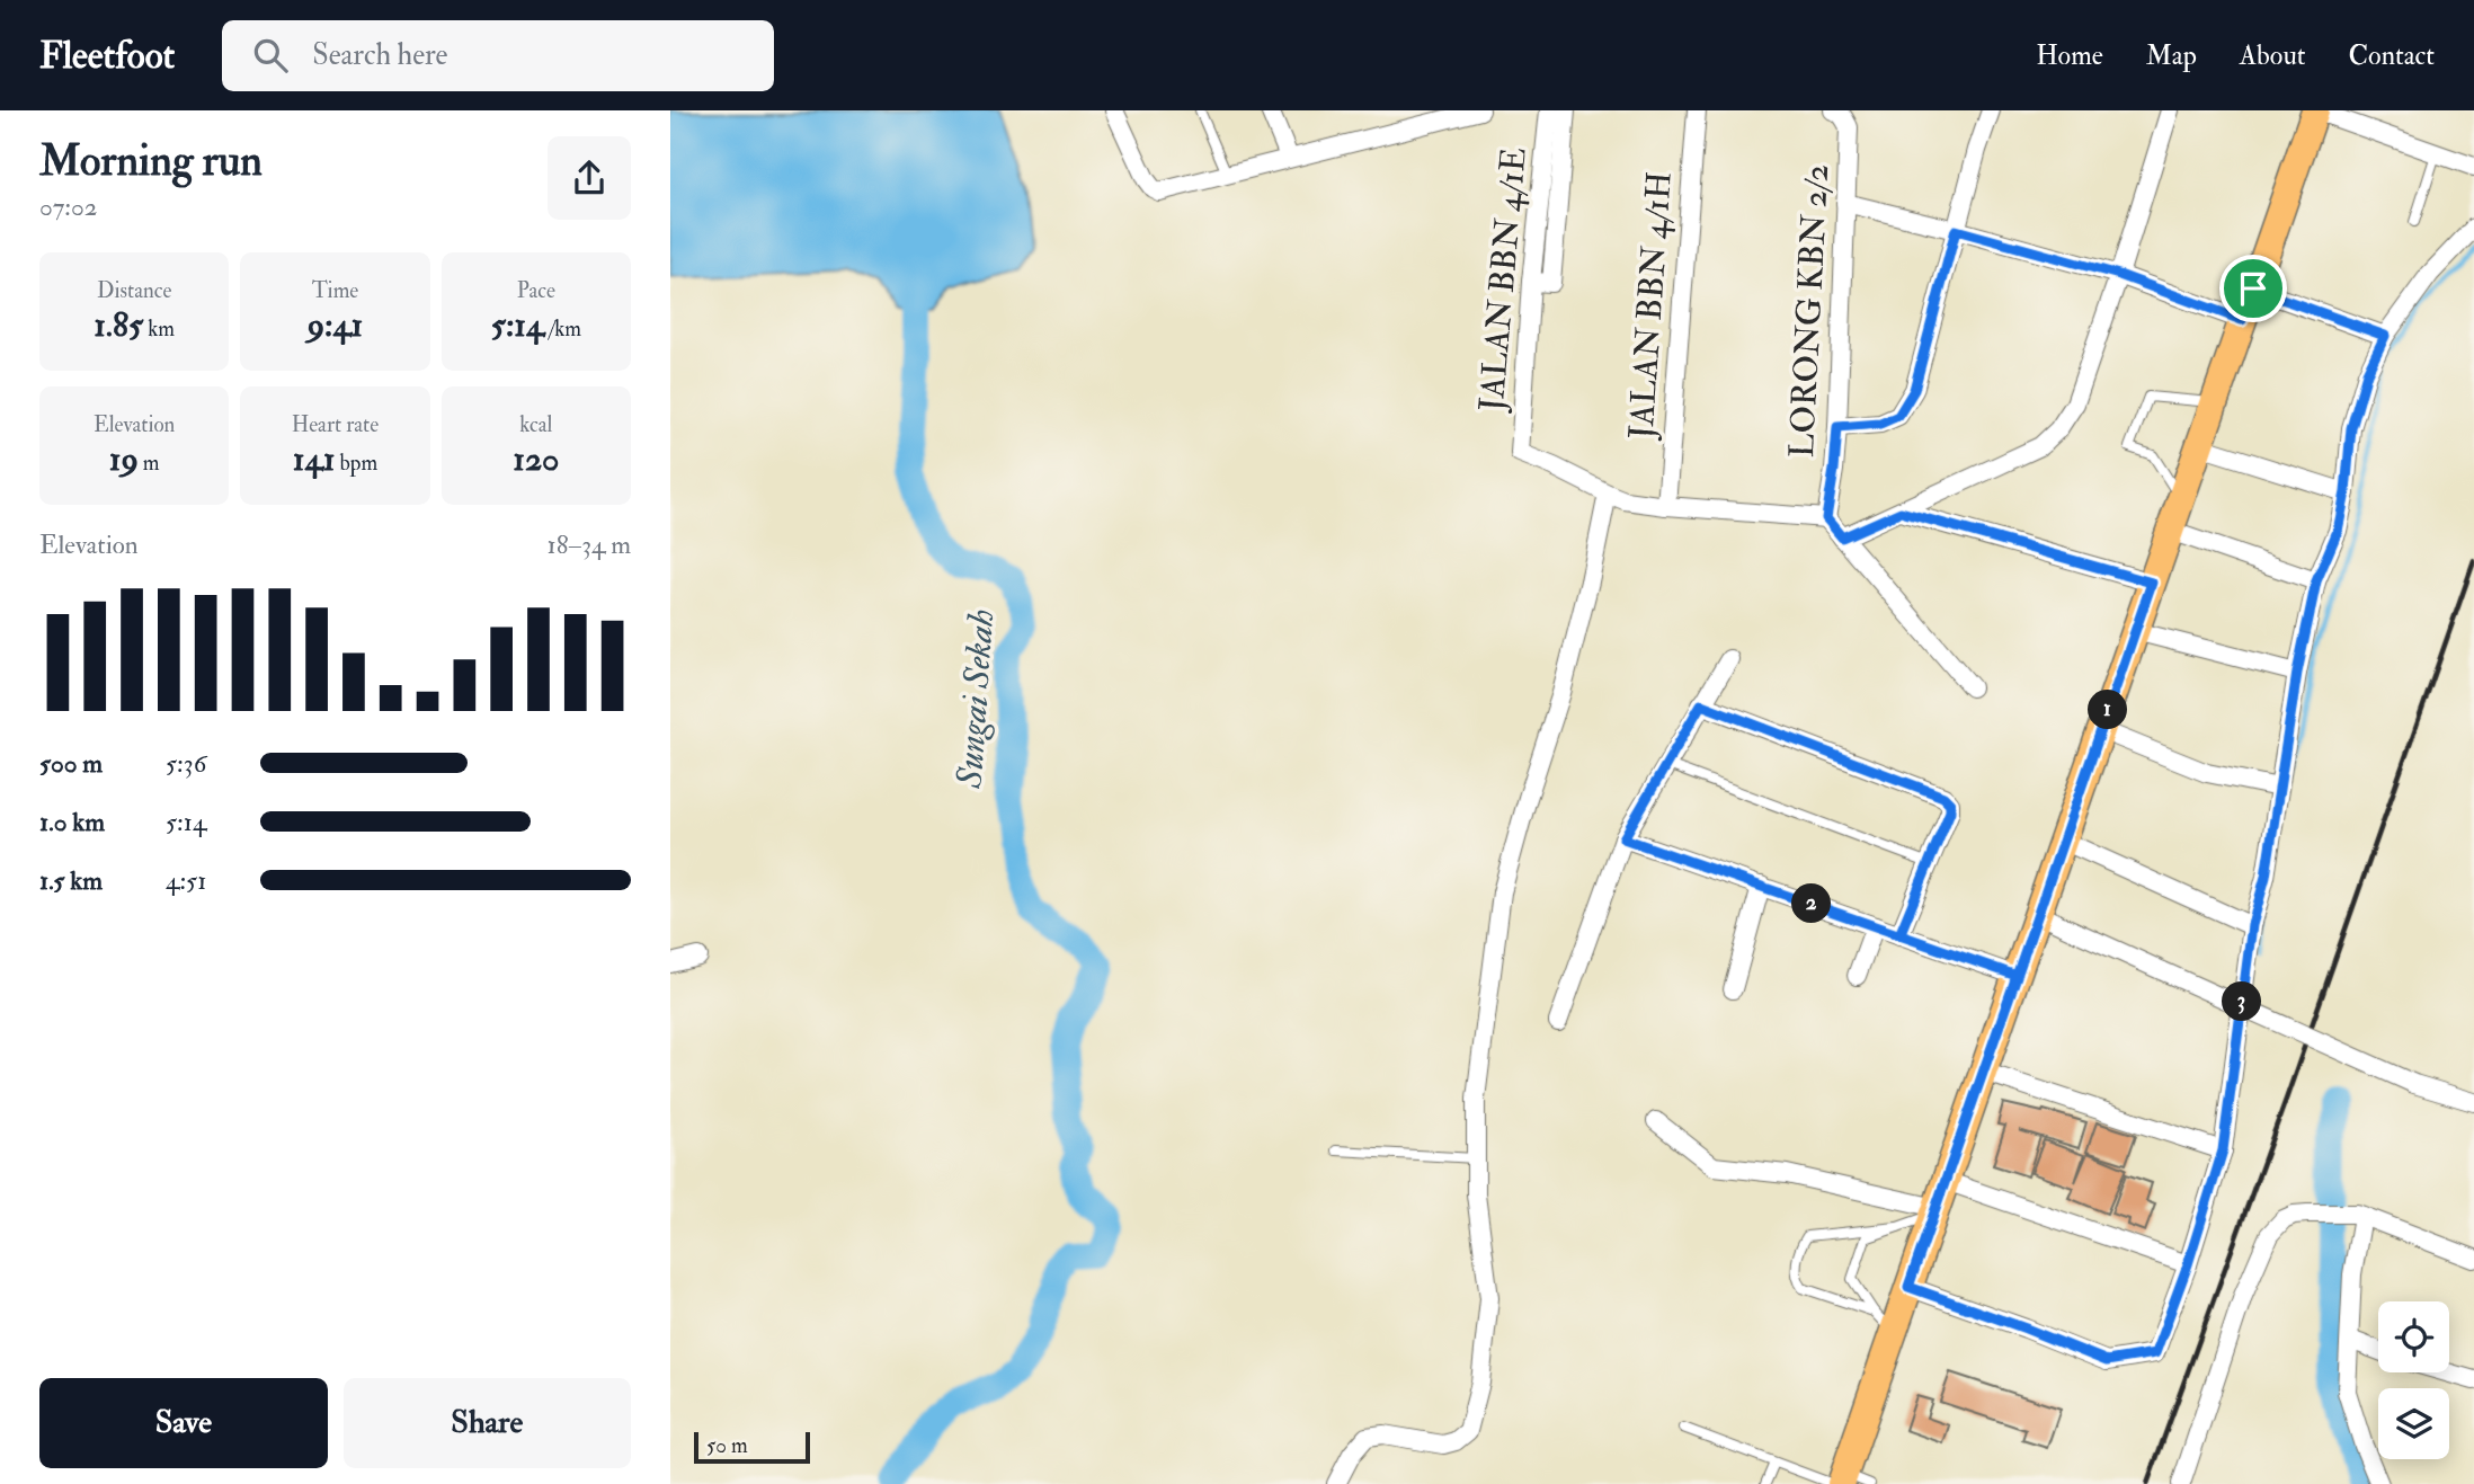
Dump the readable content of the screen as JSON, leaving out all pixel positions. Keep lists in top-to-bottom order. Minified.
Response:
{"streets":{"street":["JALAN BBN 4/1E","JALAN BBN 4/1H","LORONG KBN 2/2"]},"water":["Sungai Sekah"],"scale_bar":"50 m","page":{"header":"Fleetfoot","search":"Search here","nav":["Home","Map","About","Contact"],"heading":["Morning run","07:02"],"stats":[["Distance","1.85 km"],["Time","9:41"],["Pace","5:14 /km"],["Elevation","19 m"],["Heart rate","141 bpm"],["kcal","120"]],"chart":["Elevation","18–34 m"],"pins":["1","2","3"],"list":[{"name":"500 m","note":"5:36"},{"name":"1.0 km","note":"5:14"},{"name":"1.5 km","note":"4:51"}],"buttons":["Save","Share"],"scale":"50 m"}}
